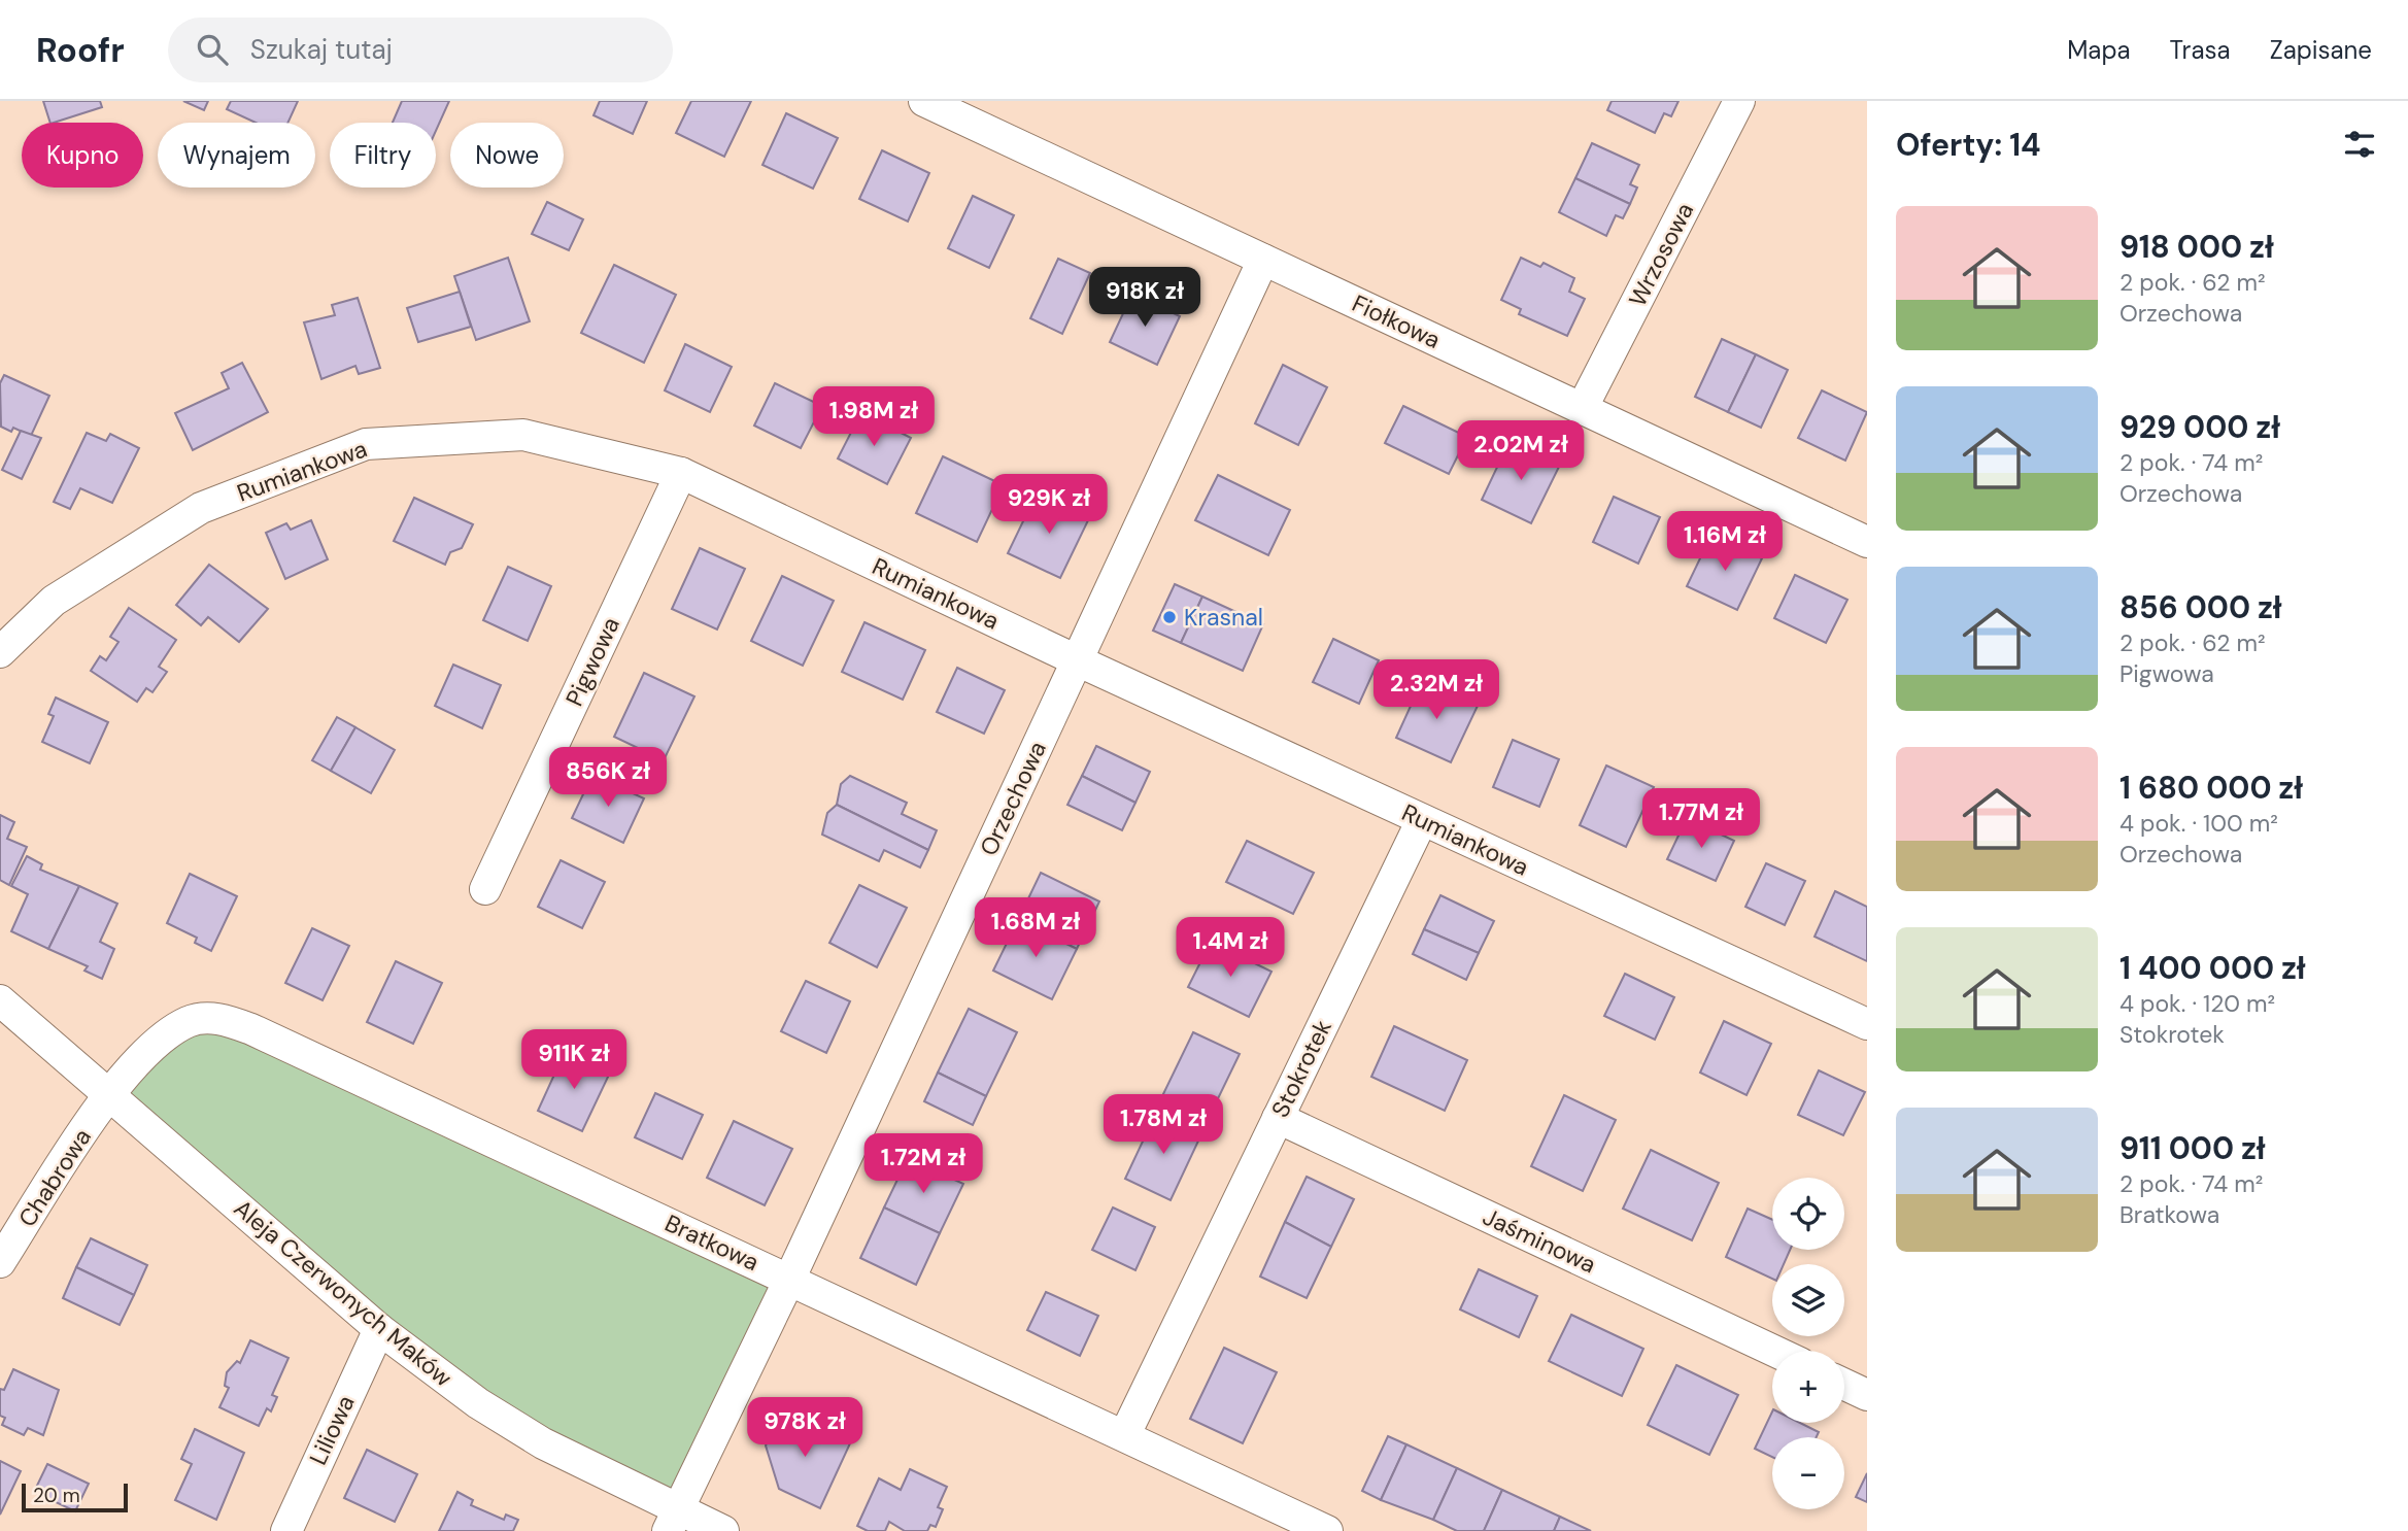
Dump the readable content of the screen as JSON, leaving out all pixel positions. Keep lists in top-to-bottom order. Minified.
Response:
{"streets":{"street":["Wrzosowa","Fiołkowa","Rumiankowa","Pigwowa","Orzechowa","Stokrotek","Chabrowa","Jaśminowa","Bratkowa","Aleja Czerwonych Maków","Liliowa"]},"crossings":[["Wrzosowa","Fiołkowa"],["Fiołkowa","Orzechowa"],["Rumiankowa","Pigwowa"],["Rumiankowa","Orzechowa"],["Rumiankowa","Stokrotek"],["Orzechowa","Bratkowa"],["Orzechowa","Aleja Czerwonych Maków"],["Stokrotek","Jaśminowa"],["Stokrotek","Bratkowa"],["Chabrowa","Bratkowa"],["Chabrowa","Aleja Czerwonych Maków"],["Bratkowa","Aleja Czerwonych Maków"],["Aleja Czerwonych Maków","Liliowa"]],"places":["Krasnal"],"scale_bar":"20 m","page":{"header":"Roofr","search":"Szukaj tutaj","nav":["Mapa","Trasa","Zapisane"],"heading":"Oferty: 14","chip":["Kupno","Wynajem","Filtry","Nowe"],"list":[{"name":"918 000 zł","note":"2 pok. · 62 m² · Orzechowa"},{"name":"929 000 zł","note":"2 pok. · 74 m² · Orzechowa"},{"name":"856 000 zł","note":"2 pok. · 62 m² · Pigwowa"},{"name":"1 680 000 zł","note":"4 pok. · 100 m² · Orzechowa"},{"name":"1 400 000 zł","note":"4 pok. · 120 m² · Stokrotek"},{"name":"911 000 zł","note":"2 pok. · 74 m² · Bratkowa"}],"price":["918K zł","1.98M zł","2.02M zł","929K zł","1.16M zł","2.32M zł","856K zł","1.77M zł","1.68M zł","1.4M zł","911K zł","1.78M zł","1.72M zł","978K zł"],"map_buttons":["+","−"],"scale":"20 m"}}
